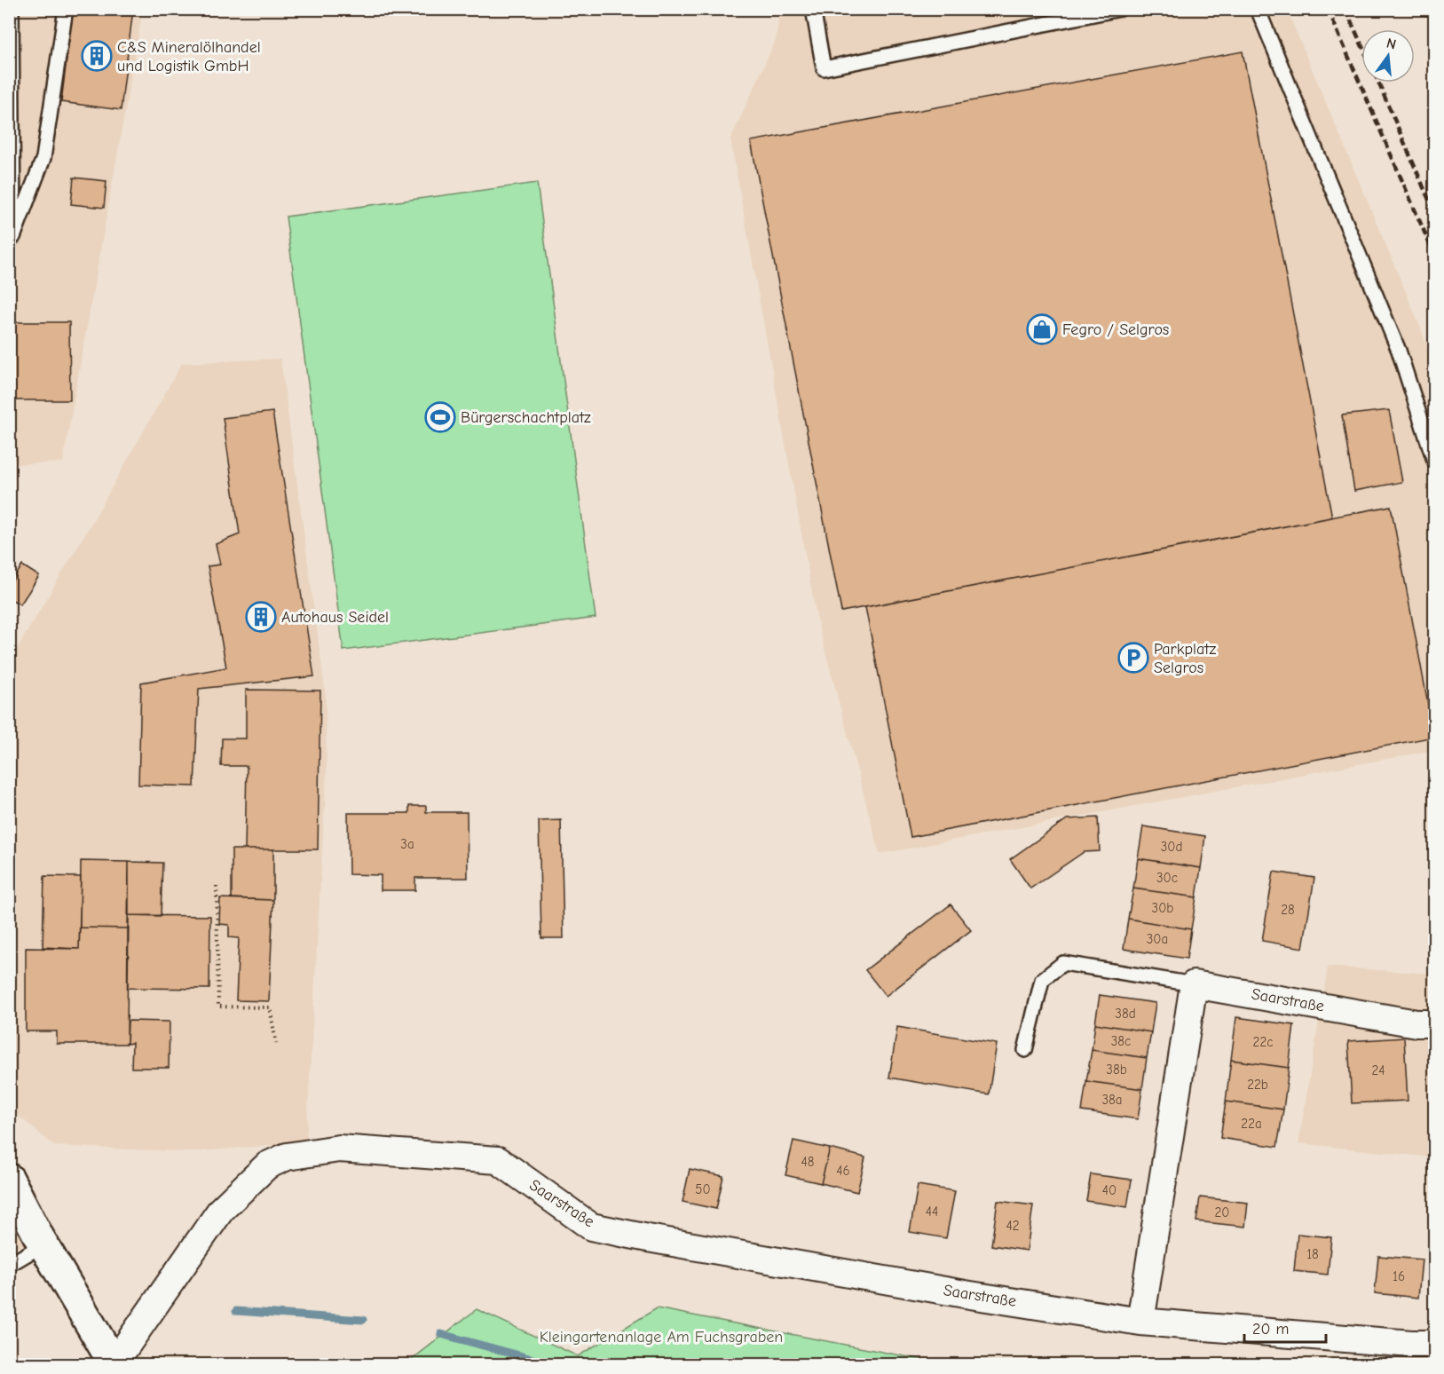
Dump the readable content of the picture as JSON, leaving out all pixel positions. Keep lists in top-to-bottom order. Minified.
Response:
{"streets":{"street":["Saarstraße"]},"parks":["Kleingartenanlage Am Fuchsgraben"],"places":{"building":["C&S Mineralölhandel und Logistik GmbH","Autohaus Seidel"],"shop":["Fegro / Selgros"],"sports":["Bürgerschachtplatz"],"parking":["Parkplatz Selgros"]},"house_numbers":["3a","30d","30c","30b","28","30a","38d","38c","22c","38b","24","22b","38a","22a","48","46","50","40","44","20","42","18","16"],"scale_bar":"20 m","north":"top"}
